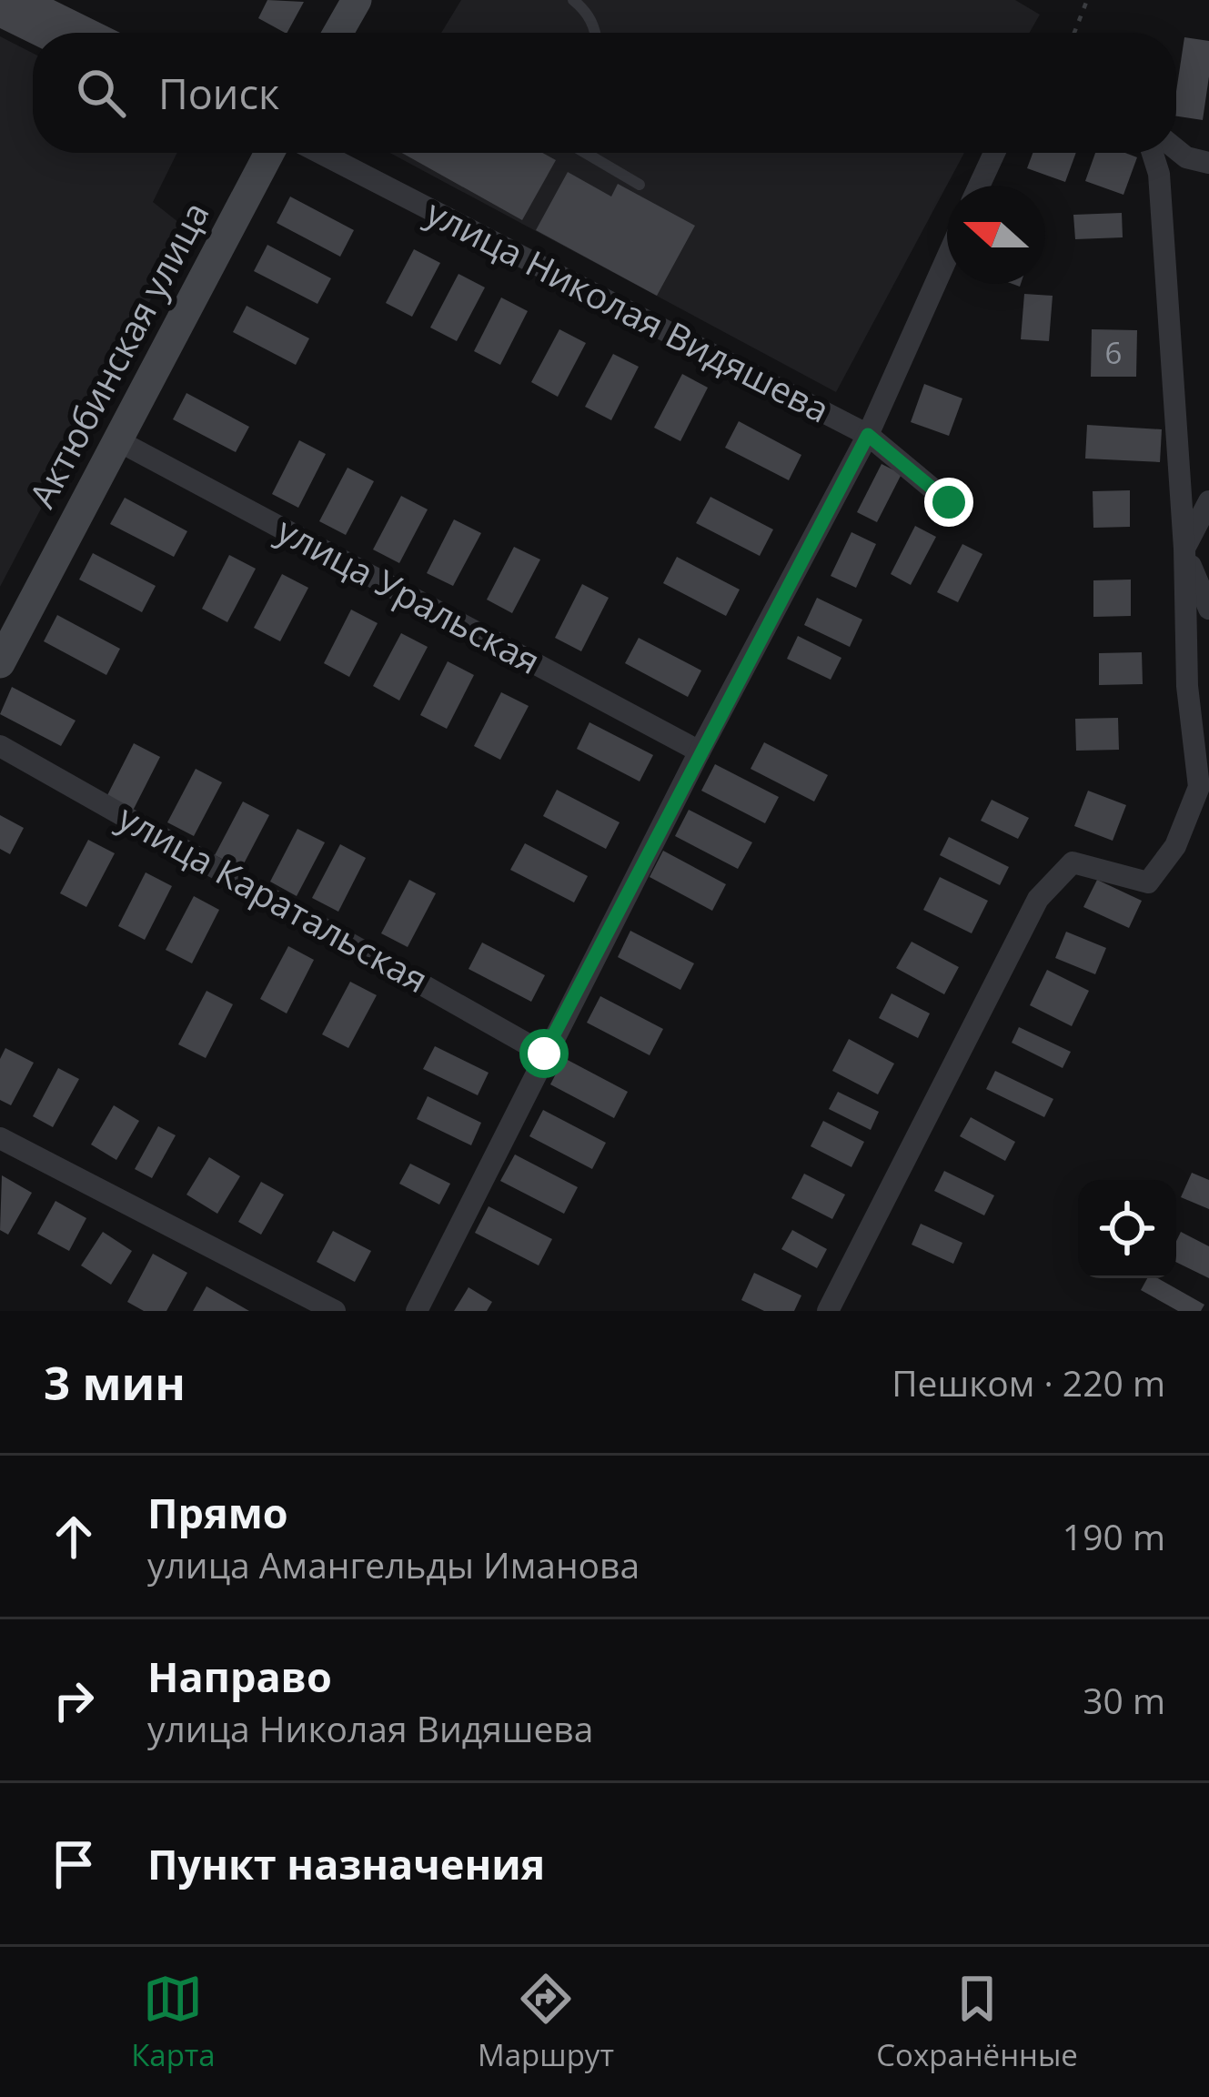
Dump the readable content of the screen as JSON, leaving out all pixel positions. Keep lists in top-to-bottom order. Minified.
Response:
{"streets":{"street":["улица Николая Видяшева","Актюбинская улица","улица Уральская","улица Каратальская"]},"crossings":[["Актюбинская улица","улица Уральская"]],"house_numbers":["6"],"north":"left","page":{"search":"Поиск","heading":["3 мин","Пешком · 220 m"],"list":[["Прямо","улица Амангельды Иманова","190 m"],["Направо","улица Николая Видяшева","30 m"],"Пункт назначения"],"nav":["Карта","Маршрут","Сохранённые"]}}
